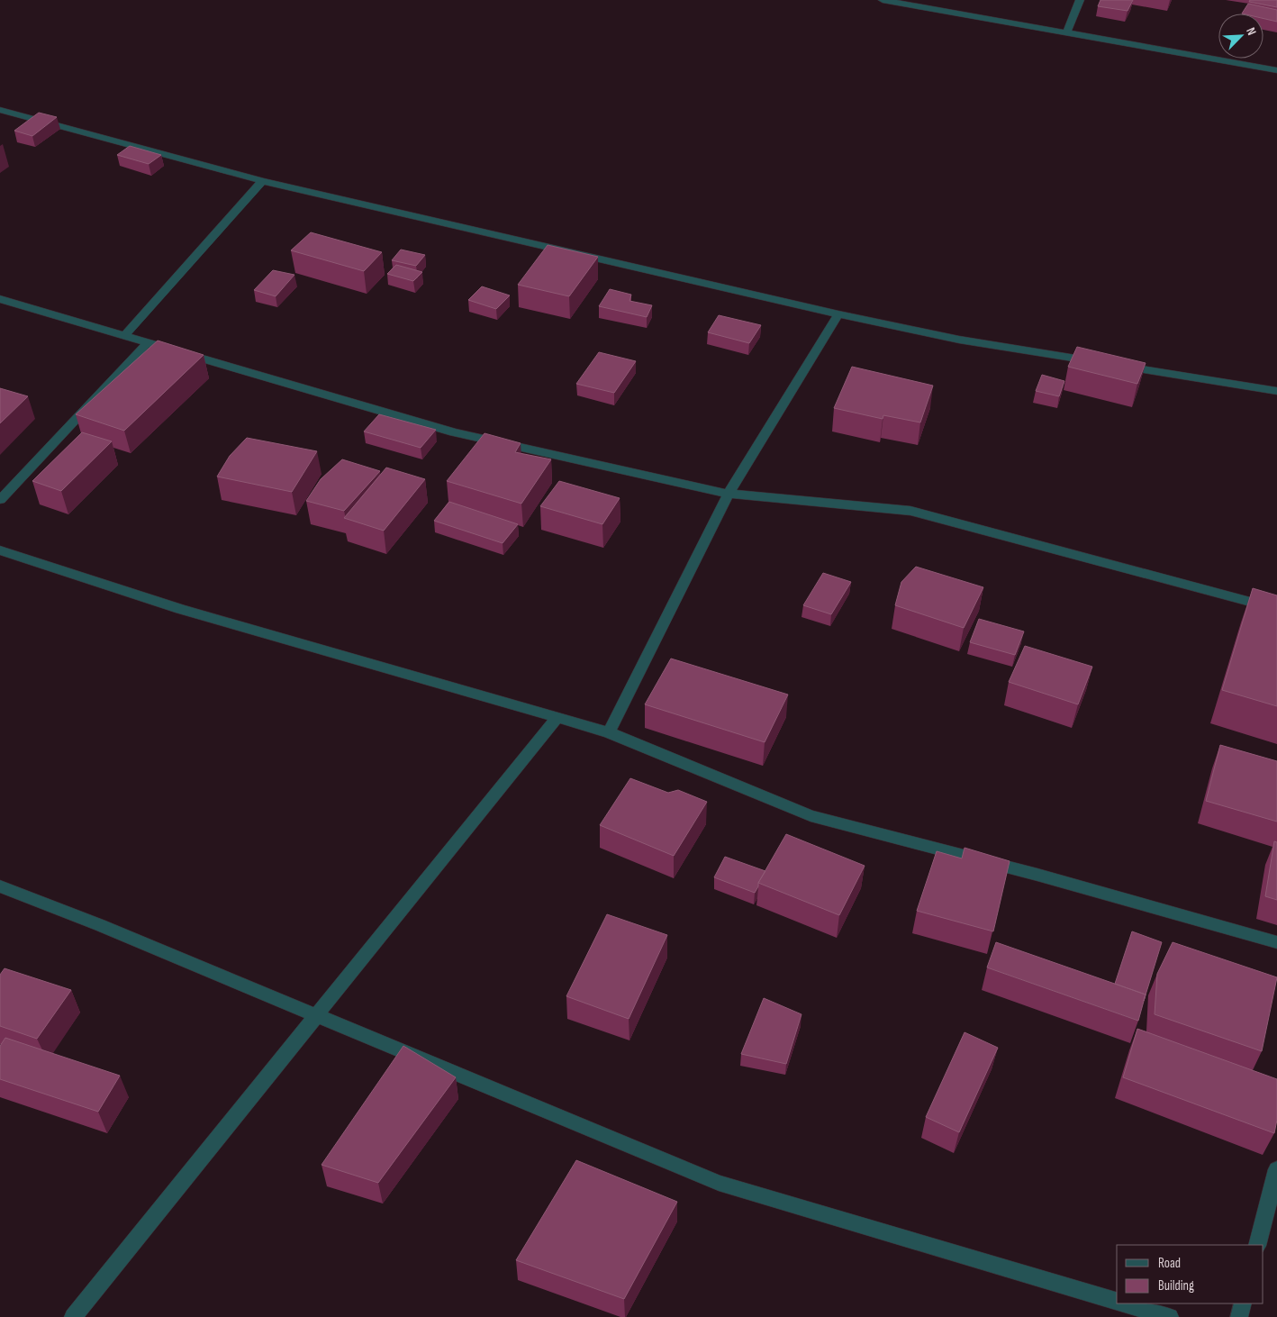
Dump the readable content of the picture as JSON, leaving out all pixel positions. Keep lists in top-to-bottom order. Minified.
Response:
{"legend":["Road","Building"],"north":"top right"}
